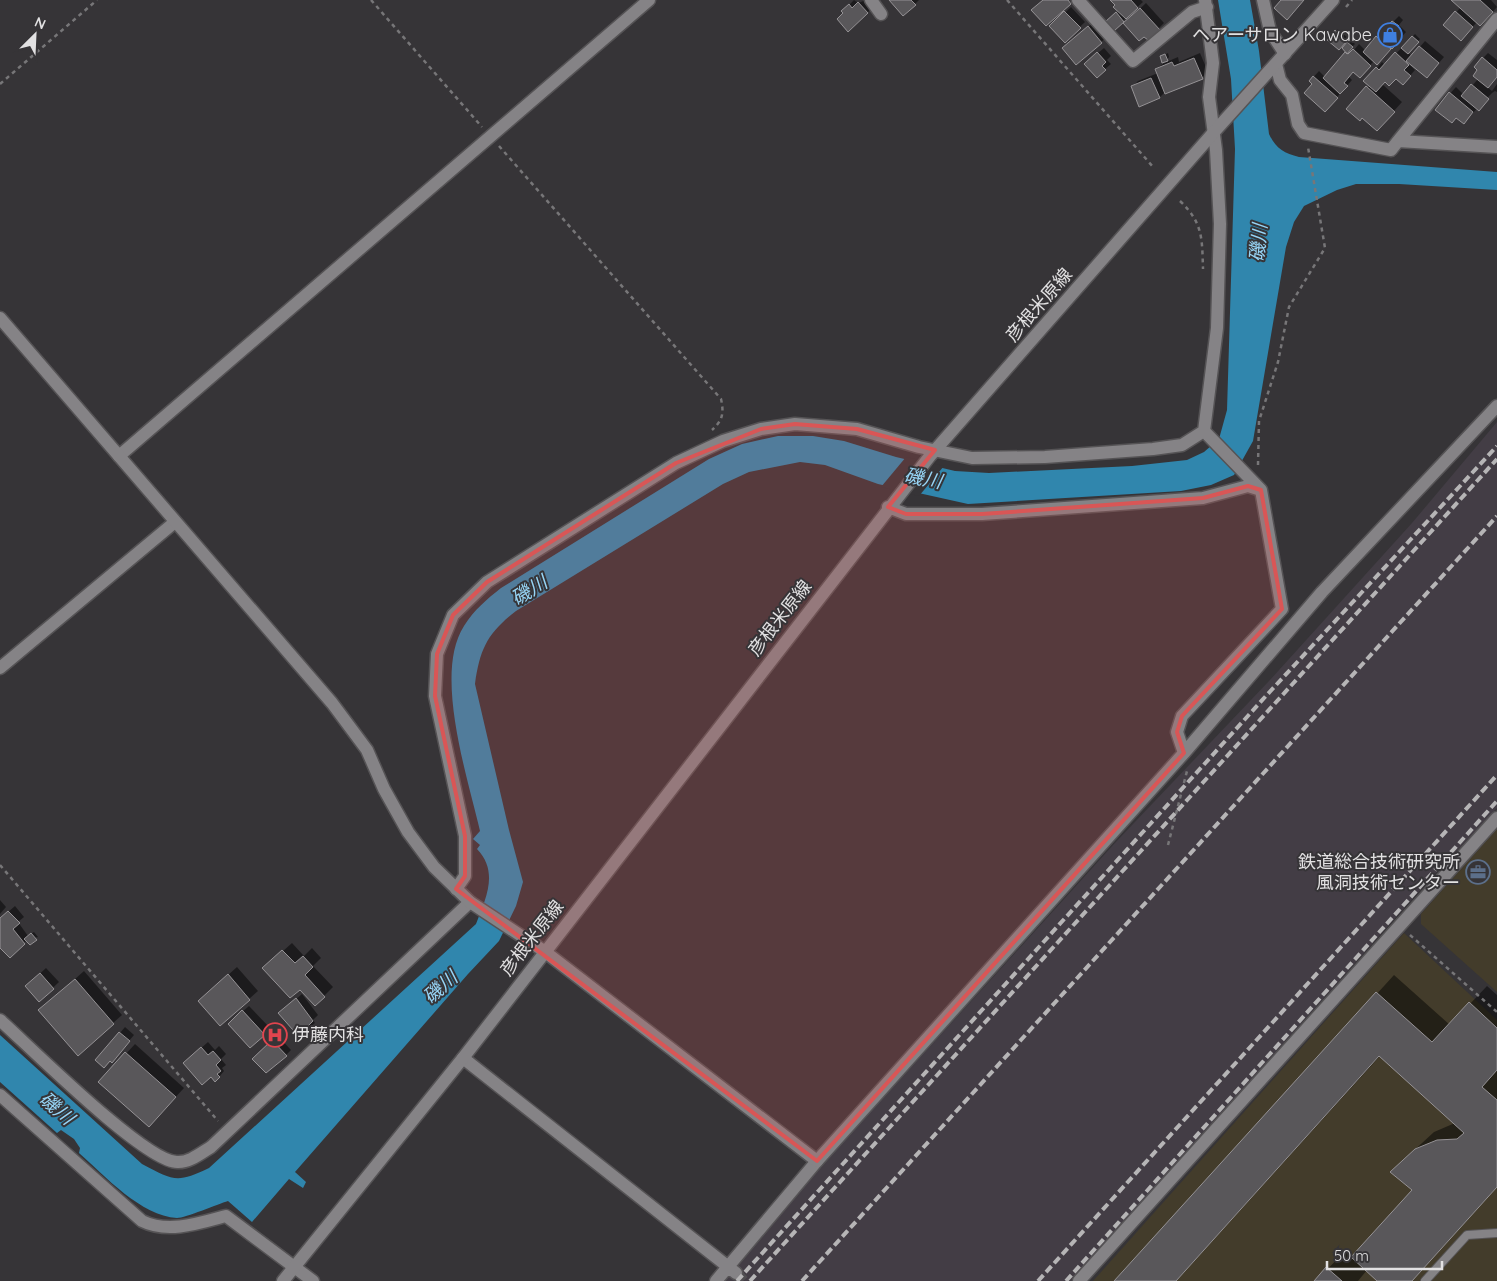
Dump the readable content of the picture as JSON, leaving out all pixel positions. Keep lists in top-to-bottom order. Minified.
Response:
{"streets":{"street":["彦根米原線"]},"water":["磯川"],"places":{"shop":["ヘアーサロン Kawabe"],"office":["鉄道総合技術研究所 風洞技術センター"],"hospital":["伊藤内科"]},"scale_bar":"50 m","north":"top right"}
